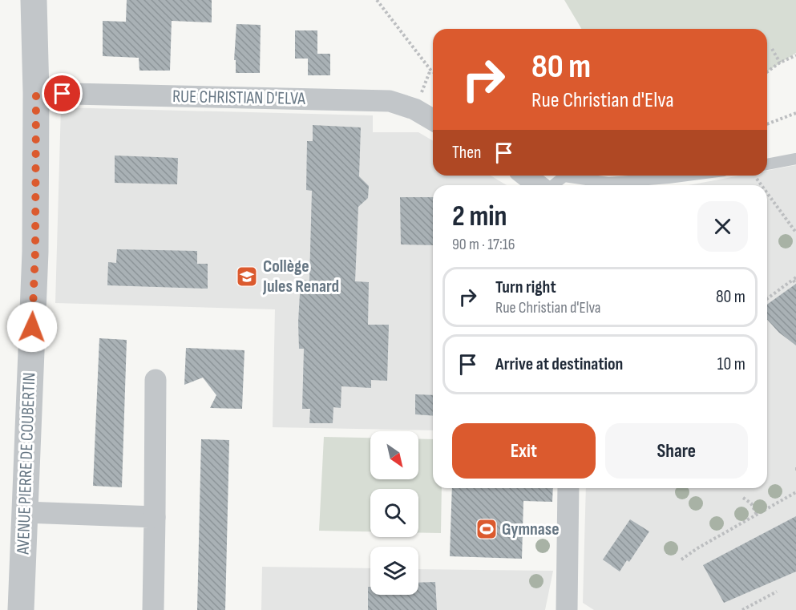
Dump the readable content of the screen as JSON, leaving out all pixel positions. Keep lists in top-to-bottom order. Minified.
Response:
{"streets":{"street":["RUE CHRISTIAN D'ELVA","AVENUE PIERRE DE COUBERTIN"]},"crossings":[["RUE CHRISTIAN D'ELVA","AVENUE PIERRE DE COUBERTIN"]],"places":{"school or university":["Collège Jules Renard"],"sports":["Gymnase"]},"north":"bottom right","page":{"turn":["80 m","Rue Christian d'Elva"],"then":"Then","heading":["2 min","90 m · 17:16"],"list":[{"name":"Turn right","note":"Rue Christian d'Elva","value":"80 m"},{"name":"Arrive at destination","value":"10 m"}],"buttons":["Exit","Share"]}}
